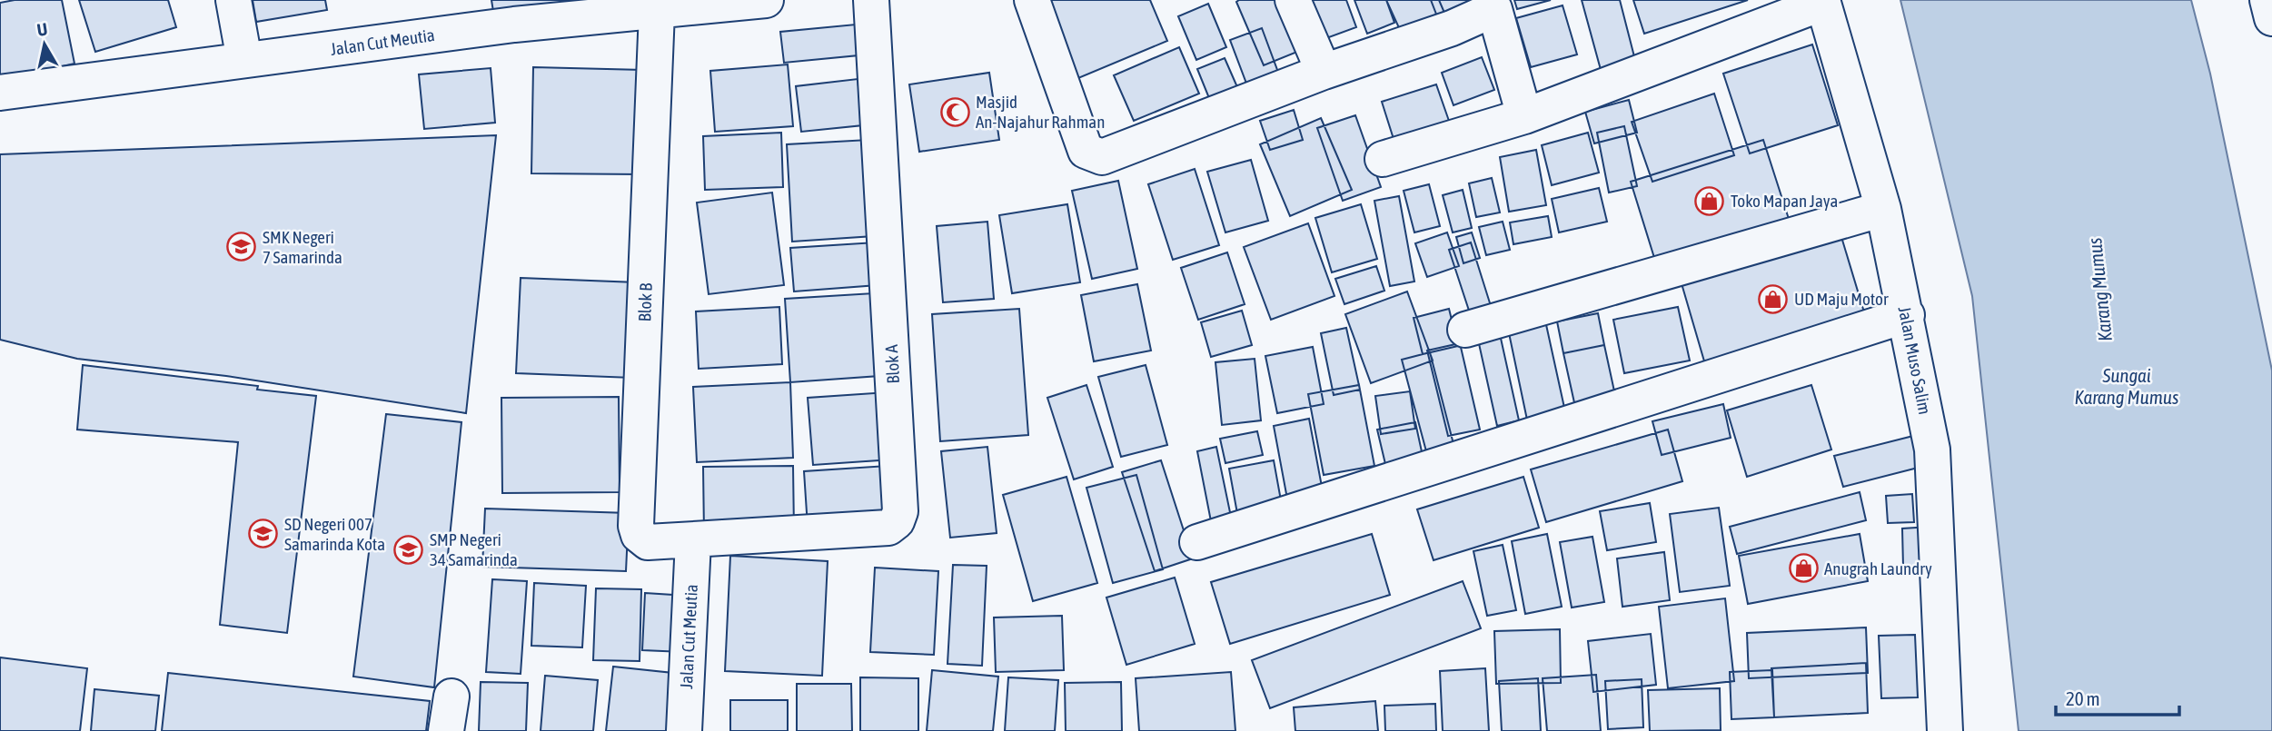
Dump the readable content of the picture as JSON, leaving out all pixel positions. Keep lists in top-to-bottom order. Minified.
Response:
{"streets":{"street":["Jalan Cut Meutia","Blok B","Jalan Muso Salim","Blok A"]},"crossings":[["Jalan Cut Meutia","Blok B"],["Jalan Cut Meutia","Blok A"],["Blok B","Blok A"]],"water":["Karang Mumus","Sungai Karang Mumus"],"places":{"mosque":["Masjid An-Najahur Rahman"],"shop":["Toko Mapan Jaya","UD Maju Motor","Anugrah Laundry"],"school or university":["SMK Negeri 7 Samarinda","SD Negeri 007 Samarinda Kota","SMP Negeri 34 Samarinda"]},"scale_bar":"20 m","north":"top"}
